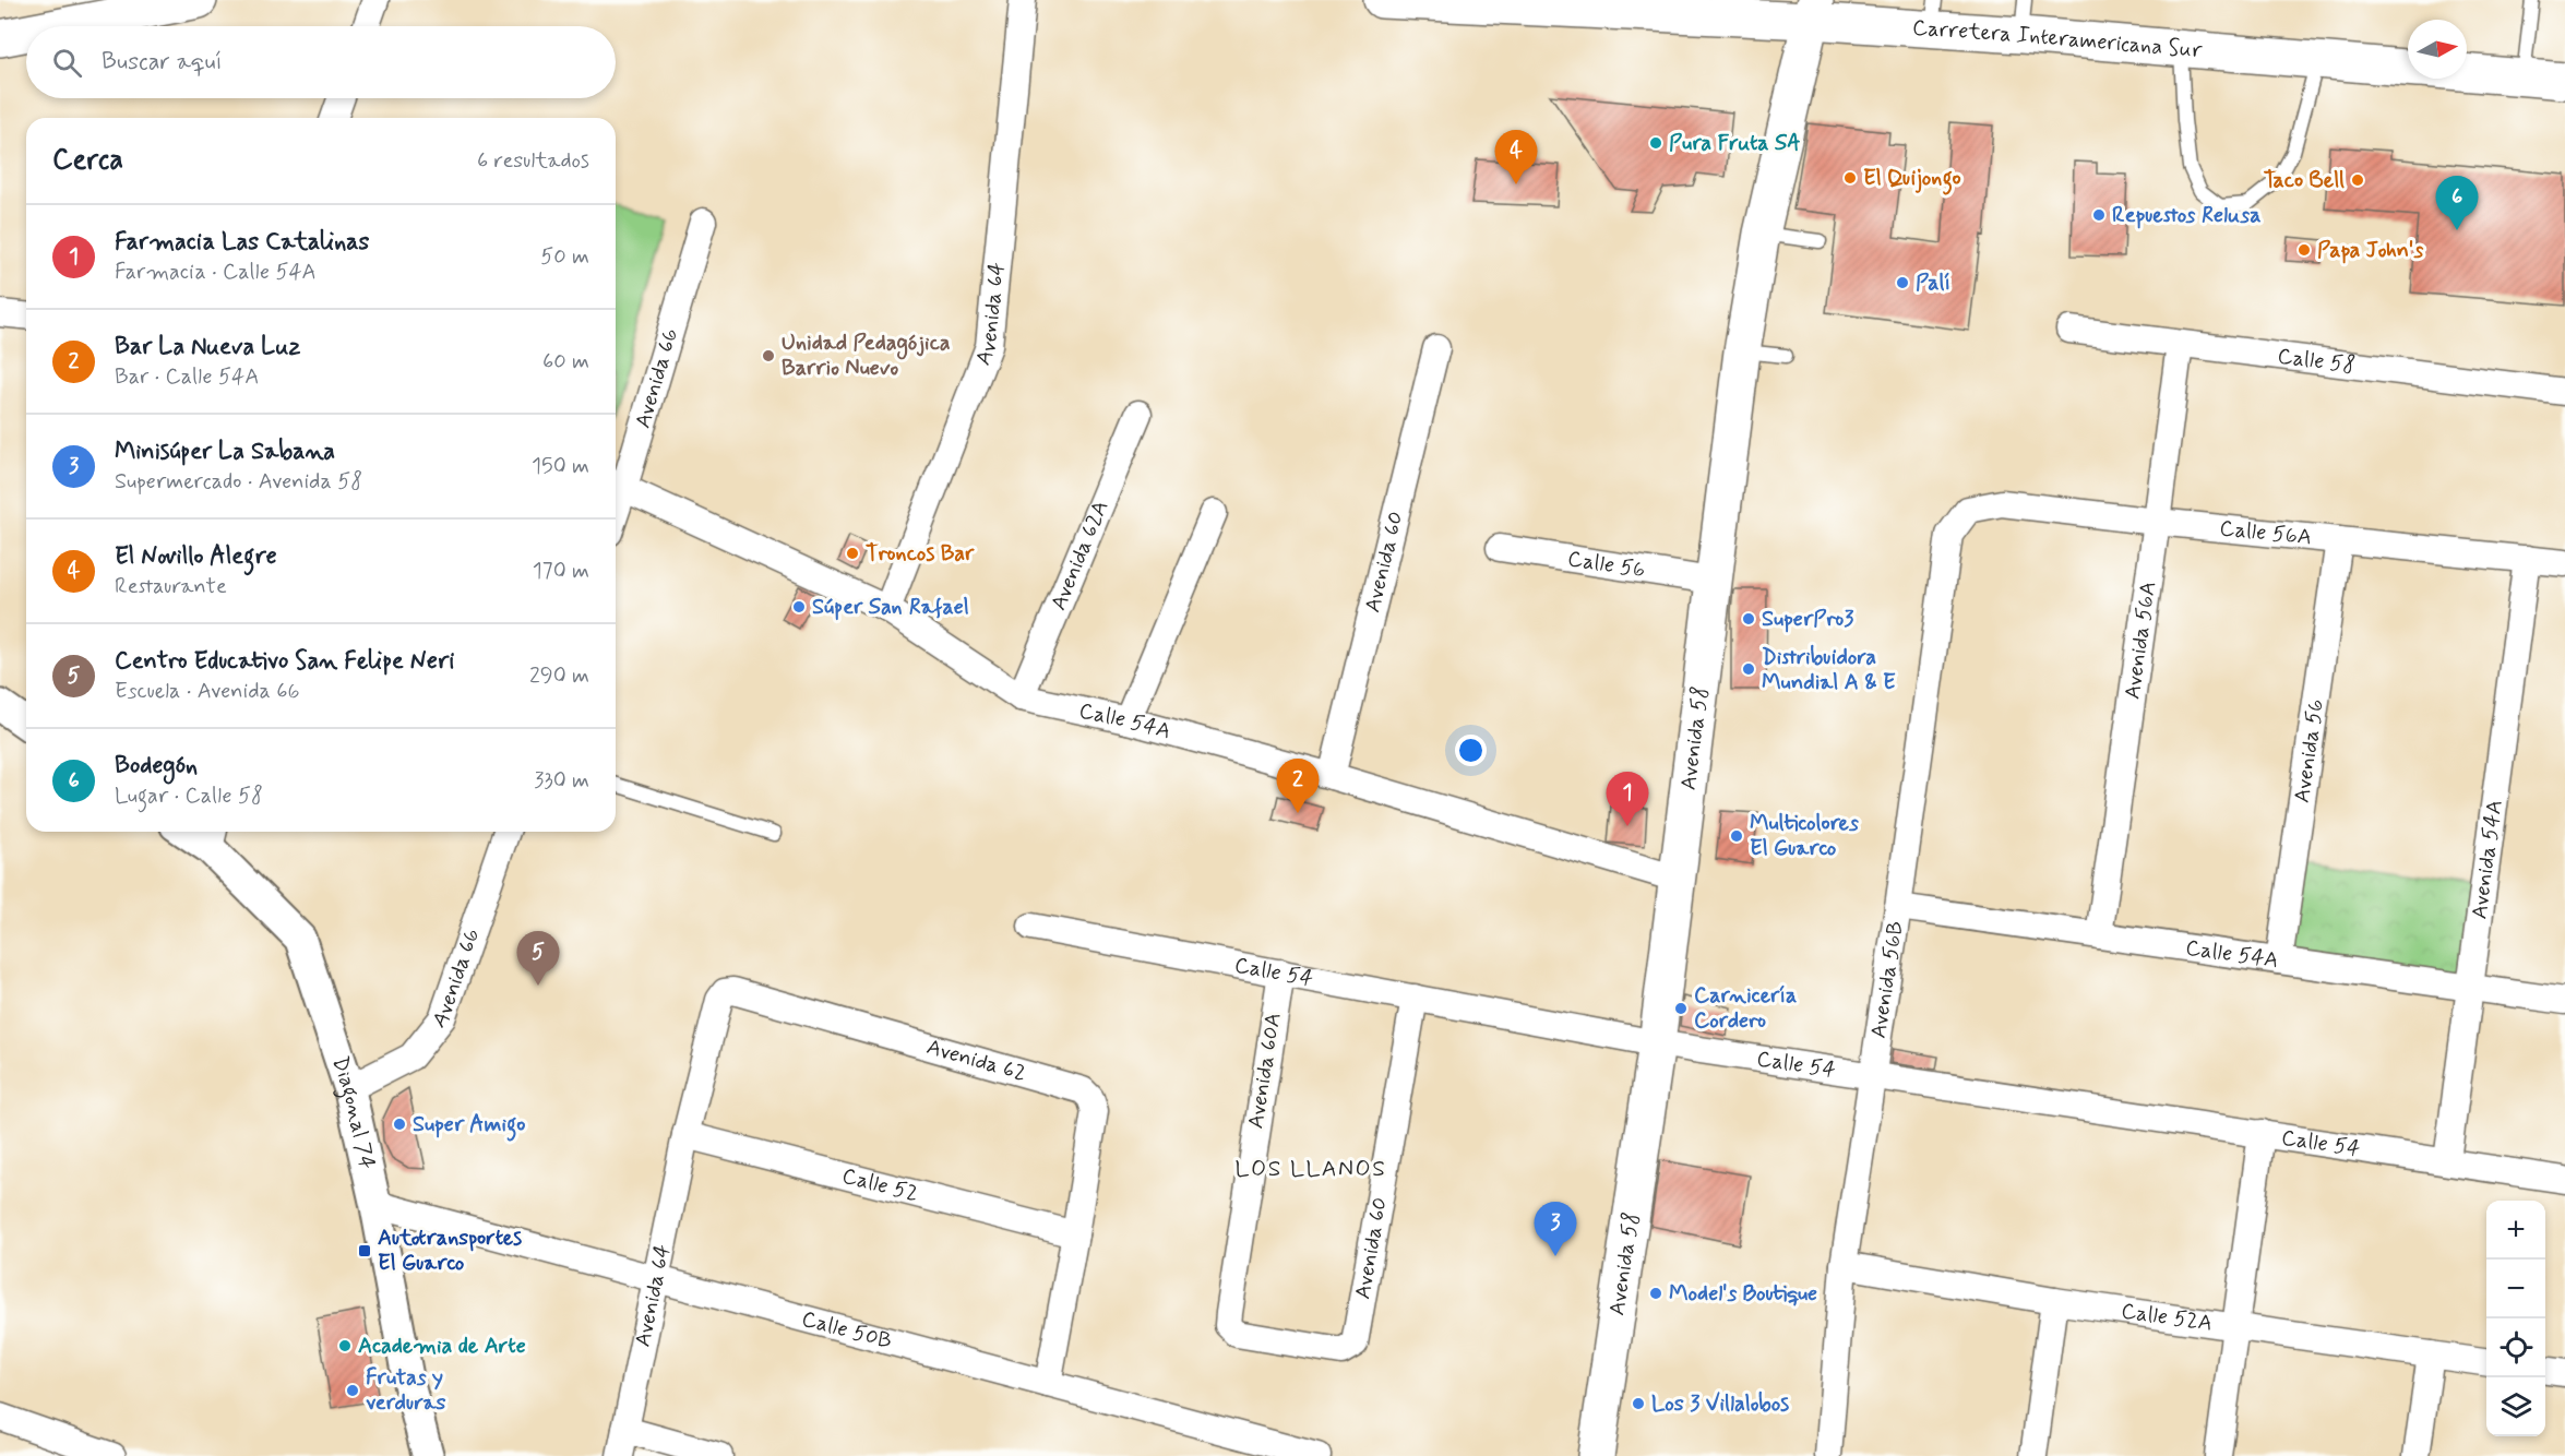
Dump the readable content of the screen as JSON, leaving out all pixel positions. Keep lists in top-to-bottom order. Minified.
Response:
{"streets":{"main road":["Carretera Interamericana Sur","Avenida 58"],"street":["Avenida 64","Calle 58","Avenida 66","Calle 56A","Avenida 62A","Avenida 60","Calle 56","Avenida 56A","Calle 54A","Avenida 56","Avenida 54A","Calle 54","Avenida 56B","Avenida 62","Avenida 60A","Diagonal 74","Calle 52","Calle 52A","Calle 50B"]},"crossings":[["Carretera Interamericana Sur","Avenida 58"],["Avenida 64","Calle 54A"],["Avenida 64","Avenida 62"],["Avenida 64","Calle 52"],["Avenida 64","Calle 50B"],["Calle 58","Avenida 56A"],["Avenida 66","Calle 54A"],["Avenida 66","Diagonal 74"],["Calle 56A","Avenida 56A"],["Calle 56A","Avenida 56"],["Calle 56A","Avenida 54A"],["Calle 56A","Avenida 56B"],["Avenida 62A","Calle 54A"],["Avenida 60","Calle 54A"],["Avenida 60","Calle 54"],["Avenida 60","Avenida 60A"],["Calle 56","Avenida 58"],["Avenida 56A","Calle 54A"],["Calle 54A","Avenida 58"],["Calle 54A","Avenida 56"],["Calle 54A","Avenida 54A"],["Calle 54A","Avenida 56B"],["Avenida 58","Calle 54"],["Avenida 54A","Calle 54"],["Calle 54","Avenida 56B"],["Calle 54","Avenida 60A"],["Avenida 56B","Calle 52A"],["Avenida 62","Calle 52"],["Avenida 62","Calle 50B"],["Diagonal 74","Calle 50B"]],"districts":["LOS LLANOS"],"places":{"other":["Pura Fruta SA","El Quijongo","Taco Bell","Repuestos Relusa","Papa John's","Palí","Unidad Pedagójica Barrio Nuevo","Troncos Bar","Súper San Rafael","SuperPro3","Distribuidora Mundial A & E","Multicolores El Guarco","Carnicería Cordero","Super Amigo","Model's Boutique","Academia de Arte","Frutas y verduras","Los 3 Villalobos"],"transit":["Autotransportes El Guarco"]},"north":"right","page":{"search":"Buscar aquí","heading":["Cerca","6 resultados"],"pins":["4","6","2","1","5","3"],"list":[{"mark":"1","name":"Farmacia Las Catalinas","note":"Farmacia · Calle 54A","value":"50 m"},{"mark":"2","name":"Bar La Nueva Luz","note":"Bar · Calle 54A","value":"60 m"},{"mark":"3","name":"Minisúper La Sabana","note":"Supermercado · Avenida 58","value":"150 m"},{"mark":"4","name":"El Novillo Alegre","note":"Restaurante","value":"170 m"},{"mark":"5","name":"Centro Educativo San Felipe Neri","note":"Escuela · Avenida 66","value":"290 m"},{"mark":"6","name":"Bodegón","note":"Lugar · Calle 58","value":"330 m"}],"map_buttons":["+","−"]}}
